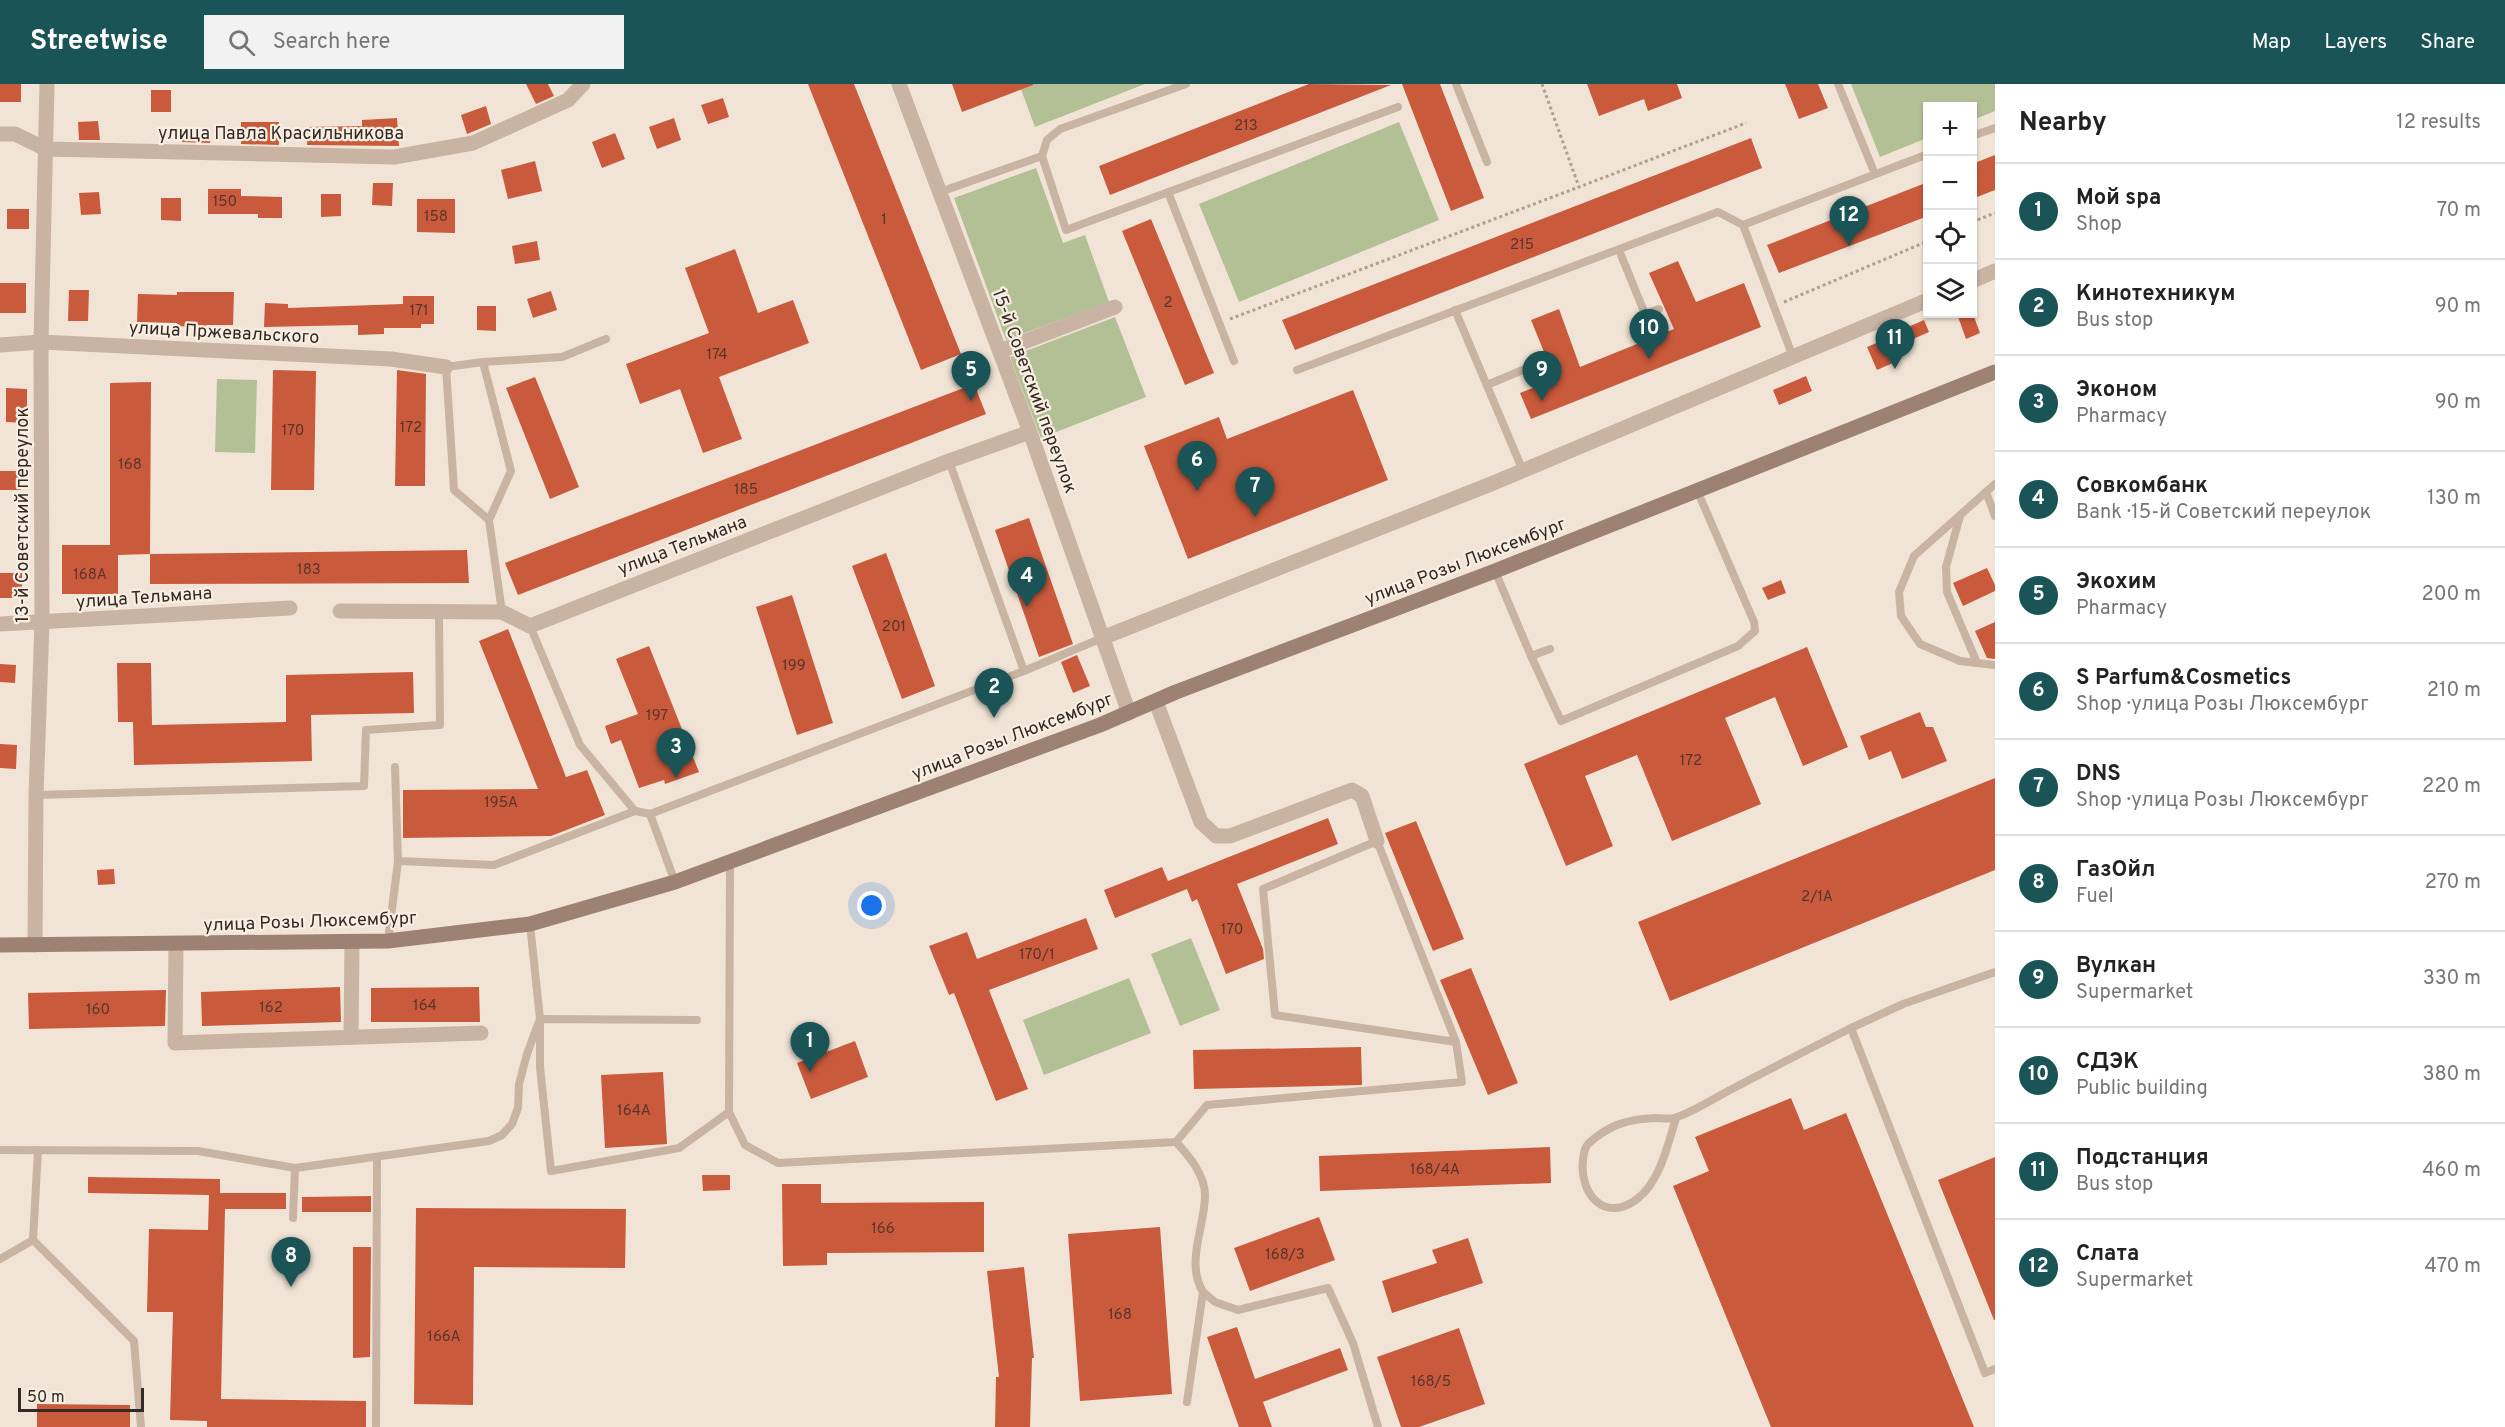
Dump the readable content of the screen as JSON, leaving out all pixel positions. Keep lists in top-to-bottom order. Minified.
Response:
{"streets":{"main road":["улица Розы Люксембург"],"street":["улица Павла Красильникова","улица Пржевальского","15-й Советский переулок","13-й Советский переулок","улица Тельмана"]},"crossings":[["улица Павла Красильникова","13-й Советский переулок"],["улица Пржевальского","13-й Советский переулок"],["15-й Советский переулок","улица Тельмана"],["15-й Советский переулок","улица Розы Люксембург"],["13-й Советский переулок","улица Тельмана"],["13-й Советский переулок","улица Розы Люксембург"]],"house_numbers":["213","150","158","1","215","2","171","174","172","170","168","185","183","168А","201","199","197","172","195А","2/1А","170","170/1","164","162","160","164А","168/4А","166","168/3","168","166А","168/5"],"scale_bar":"50 m","page":{"header":"Streetwise","search":"Search here","nav":["Map","Layers","Share"],"heading":["Nearby","12 results"],"map_buttons":["+","−"],"list":[{"mark":"1","name":"Мой spa","note":"Shop","value":"70 m"},{"mark":"2","name":"Кинотехникум","note":"Bus stop","value":"90 m"},{"mark":"3","name":"Эконом","note":"Pharmacy","value":"90 m"},{"mark":"4","name":"Совкомбанк","note":"Bank · 15-й Советский переулок","value":"130 m"},{"mark":"5","name":"Экохим","note":"Pharmacy","value":"200 m"},{"mark":"6","name":"S Parfum&Cosmetics","note":"Shop · улица Розы Люксембург","value":"210 m"},{"mark":"7","name":"DNS","note":"Shop · улица Розы Люксембург","value":"220 m"},{"mark":"8","name":"ГазОйл","note":"Fuel","value":"270 m"},{"mark":"9","name":"Вулкан","note":"Supermarket","value":"330 m"},{"mark":"10","name":"СДЭК","note":"Public building","value":"380 m"},{"mark":"11","name":"Подстанция","note":"Bus stop","value":"460 m"},{"mark":"12","name":"Слата","note":"Supermarket","value":"470 m"}],"pins":["12","10","11","5","9","6","7","4","2","3","1","8"],"scale":"50 m"}}
